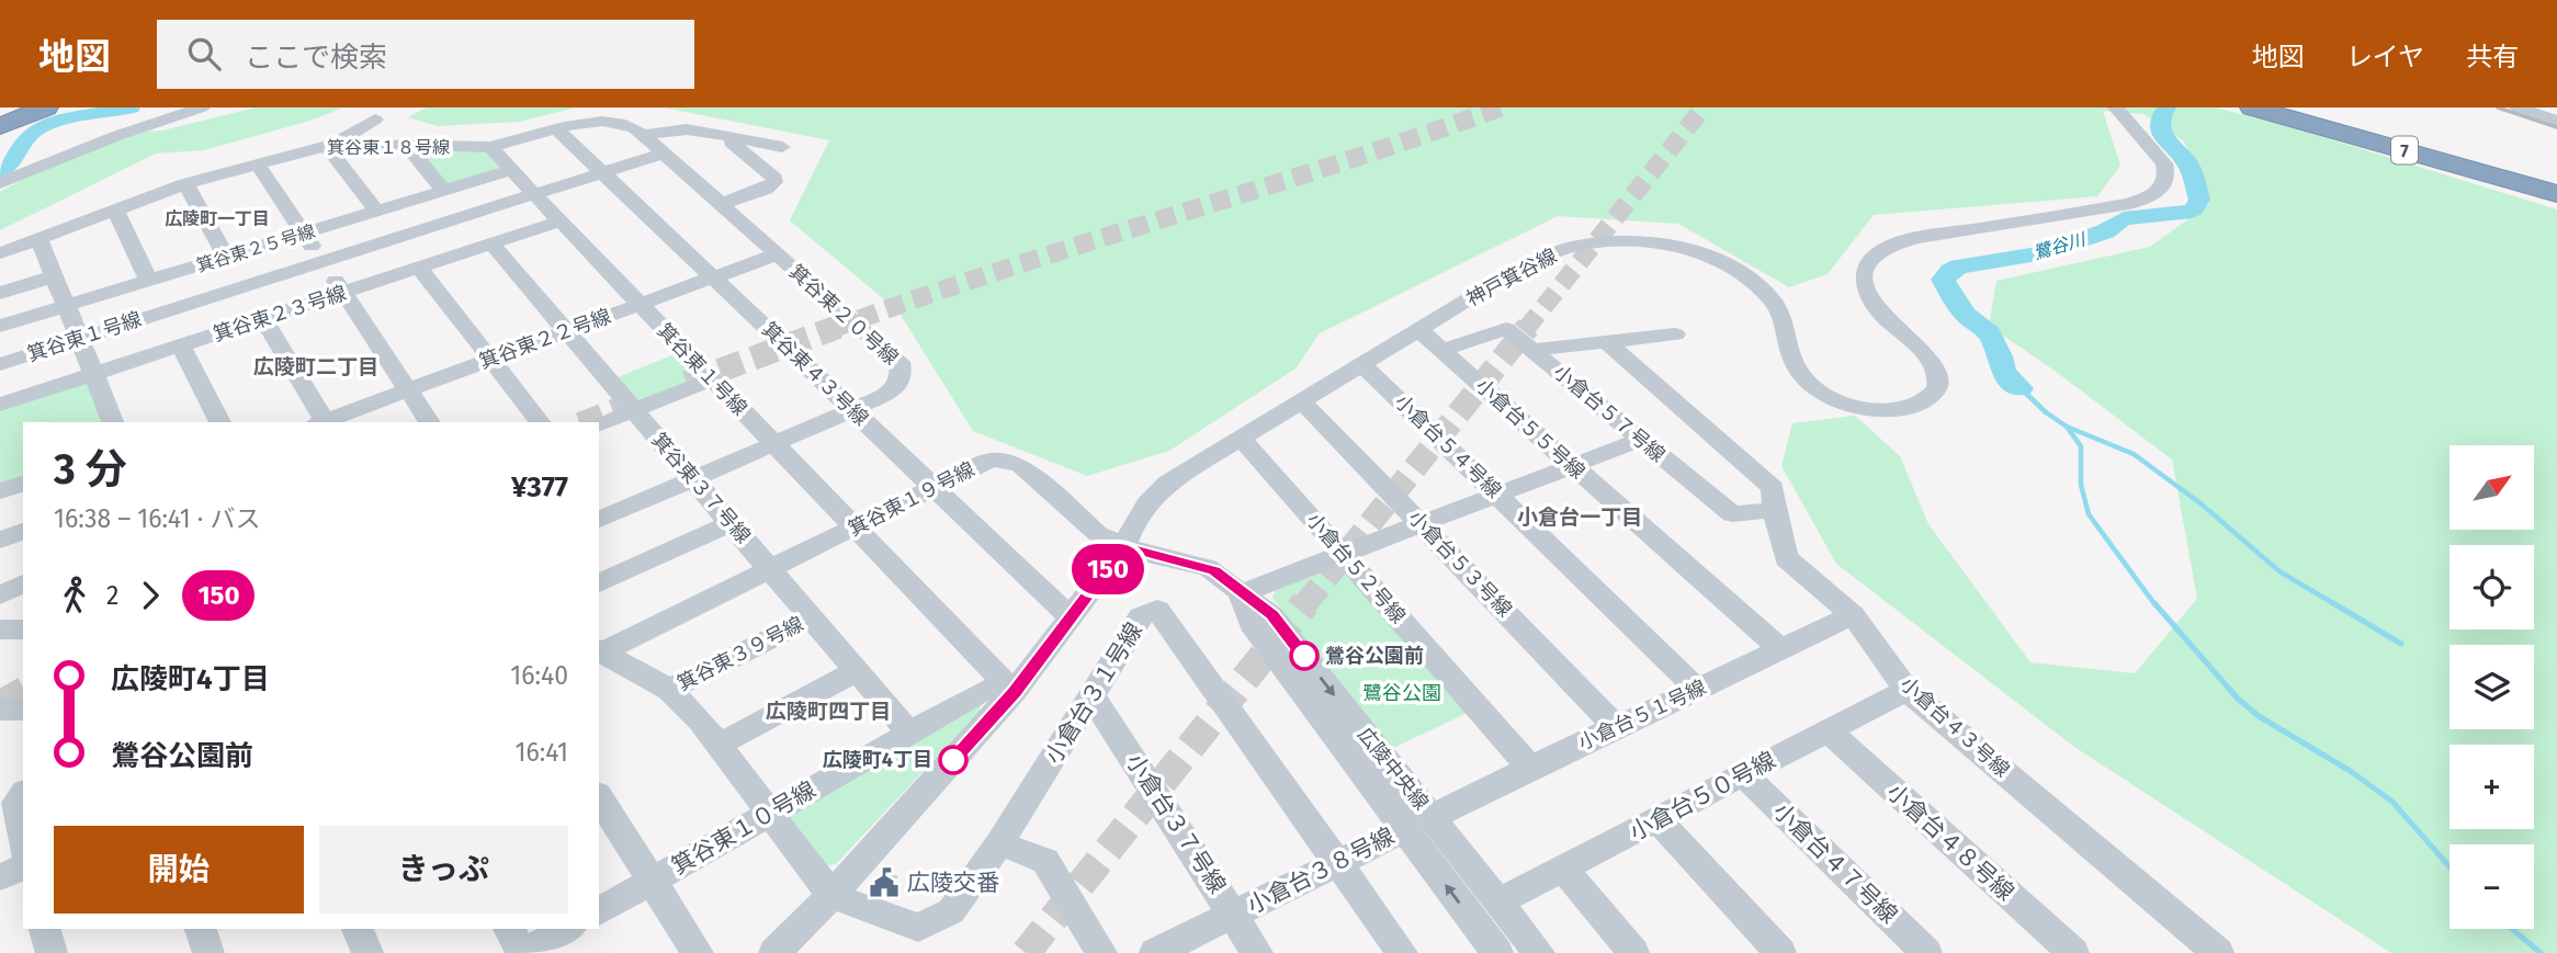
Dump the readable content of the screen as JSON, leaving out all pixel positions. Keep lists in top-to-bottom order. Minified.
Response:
{"streets":{"highway":["7"],"street":["箕谷東１８号線","箕谷東２５号線","神戸箕谷線","箕谷東２３号線","箕谷東２０号線","箕谷東１号線","箕谷東２２号線","箕谷東４３号線","小倉台５７号線","小倉台５５号線","小倉台５４号線","箕谷東３７号線","箕谷東１９号線","小倉台５３号線","小倉台５２号線","箕谷東３９号線","小倉台３１号線","小倉台５１号線","小倉台４３号線","広陵中央線","小倉台５０号線","小倉台３７号線","箕谷東１０号線","小倉台４８号線","小倉台４７号線","小倉台３８号線"]},"crossings":[["箕谷東１８号線","箕谷東２０号線"],["神戸箕谷線","小倉台５５号線"],["神戸箕谷線","小倉台５４号線"],["神戸箕谷線","箕谷東１９号線"],["神戸箕谷線","小倉台５３号線"],["神戸箕谷線","小倉台５２号線"],["神戸箕谷線","広陵中央線"],["箕谷東２３号線","箕谷東１号線"],["箕谷東２３号線","箕谷東３７号線"],["箕谷東２０号線","箕谷東１号線"],["箕谷東２０号線","箕谷東２２号線"],["箕谷東２０号線","箕谷東４３号線"],["箕谷東２０号線","箕谷東３７号線"],["箕谷東１号線","箕谷東２２号線"],["箕谷東１号線","箕谷東１９号線"],["箕谷東１号線","箕谷東１０号線"],["箕谷東２２号線","箕谷東４３号線"],["箕谷東２２号線","箕谷東３７号線"],["箕谷東４３号線","箕谷東１９号線"],["小倉台５７号線","小倉台５５号線"],["小倉台５７号線","小倉台４３号線"],["小倉台５５号線","小倉台５１号線"],["小倉台５４号線","小倉台５１号線"],["箕谷東３７号線","箕谷東１９号線"],["箕谷東３７号線","箕谷東３９号線"],["箕谷東３７号線","箕谷東１０号線"],["箕谷東１９号線","広陵中央線"],["小倉台５３号線","小倉台５１号線"],["小倉台５２号線","小倉台５１号線"],["小倉台３１号線","小倉台３７号線"],["小倉台３１号線","小倉台３８号線"],["小倉台５１号線","小倉台４３号線"],["小倉台５１号線","広陵中央線"],["小倉台５１号線","小倉台３８号線"],["小倉台４３号線","小倉台５０号線"],["広陵中央線","小倉台５０号線"],["広陵中央線","小倉台３８号線"],["小倉台５０号線","小倉台４８号線"],["小倉台５０号線","小倉台４７号線"],["小倉台３７号線","小倉台３８号線"]],"districts":["広陵町一丁目","広陵町二丁目","小倉台一丁目","広陵町四丁目"],"water":["鷺谷川"],"parks":["鷺谷公園"],"places":{"other":["鶯谷公園前","広陵町4丁目"],"public building":["広陵交番"]},"lines":["bus line 150"],"north":"top right","page":{"header":"地図","search":"ここで検索","nav":["地図","レイヤ","共有"],"on_map":"150","heading":["3 分","16:38 – 16:41 · バス","¥377"],"map_buttons":["+","−"],"legs":["2","150"],"list":[{"name":"広陵町4丁目","value":"16:40"},{"name":"鶯谷公園前","value":"16:41"}],"buttons":["開始","きっぷ"]}}
